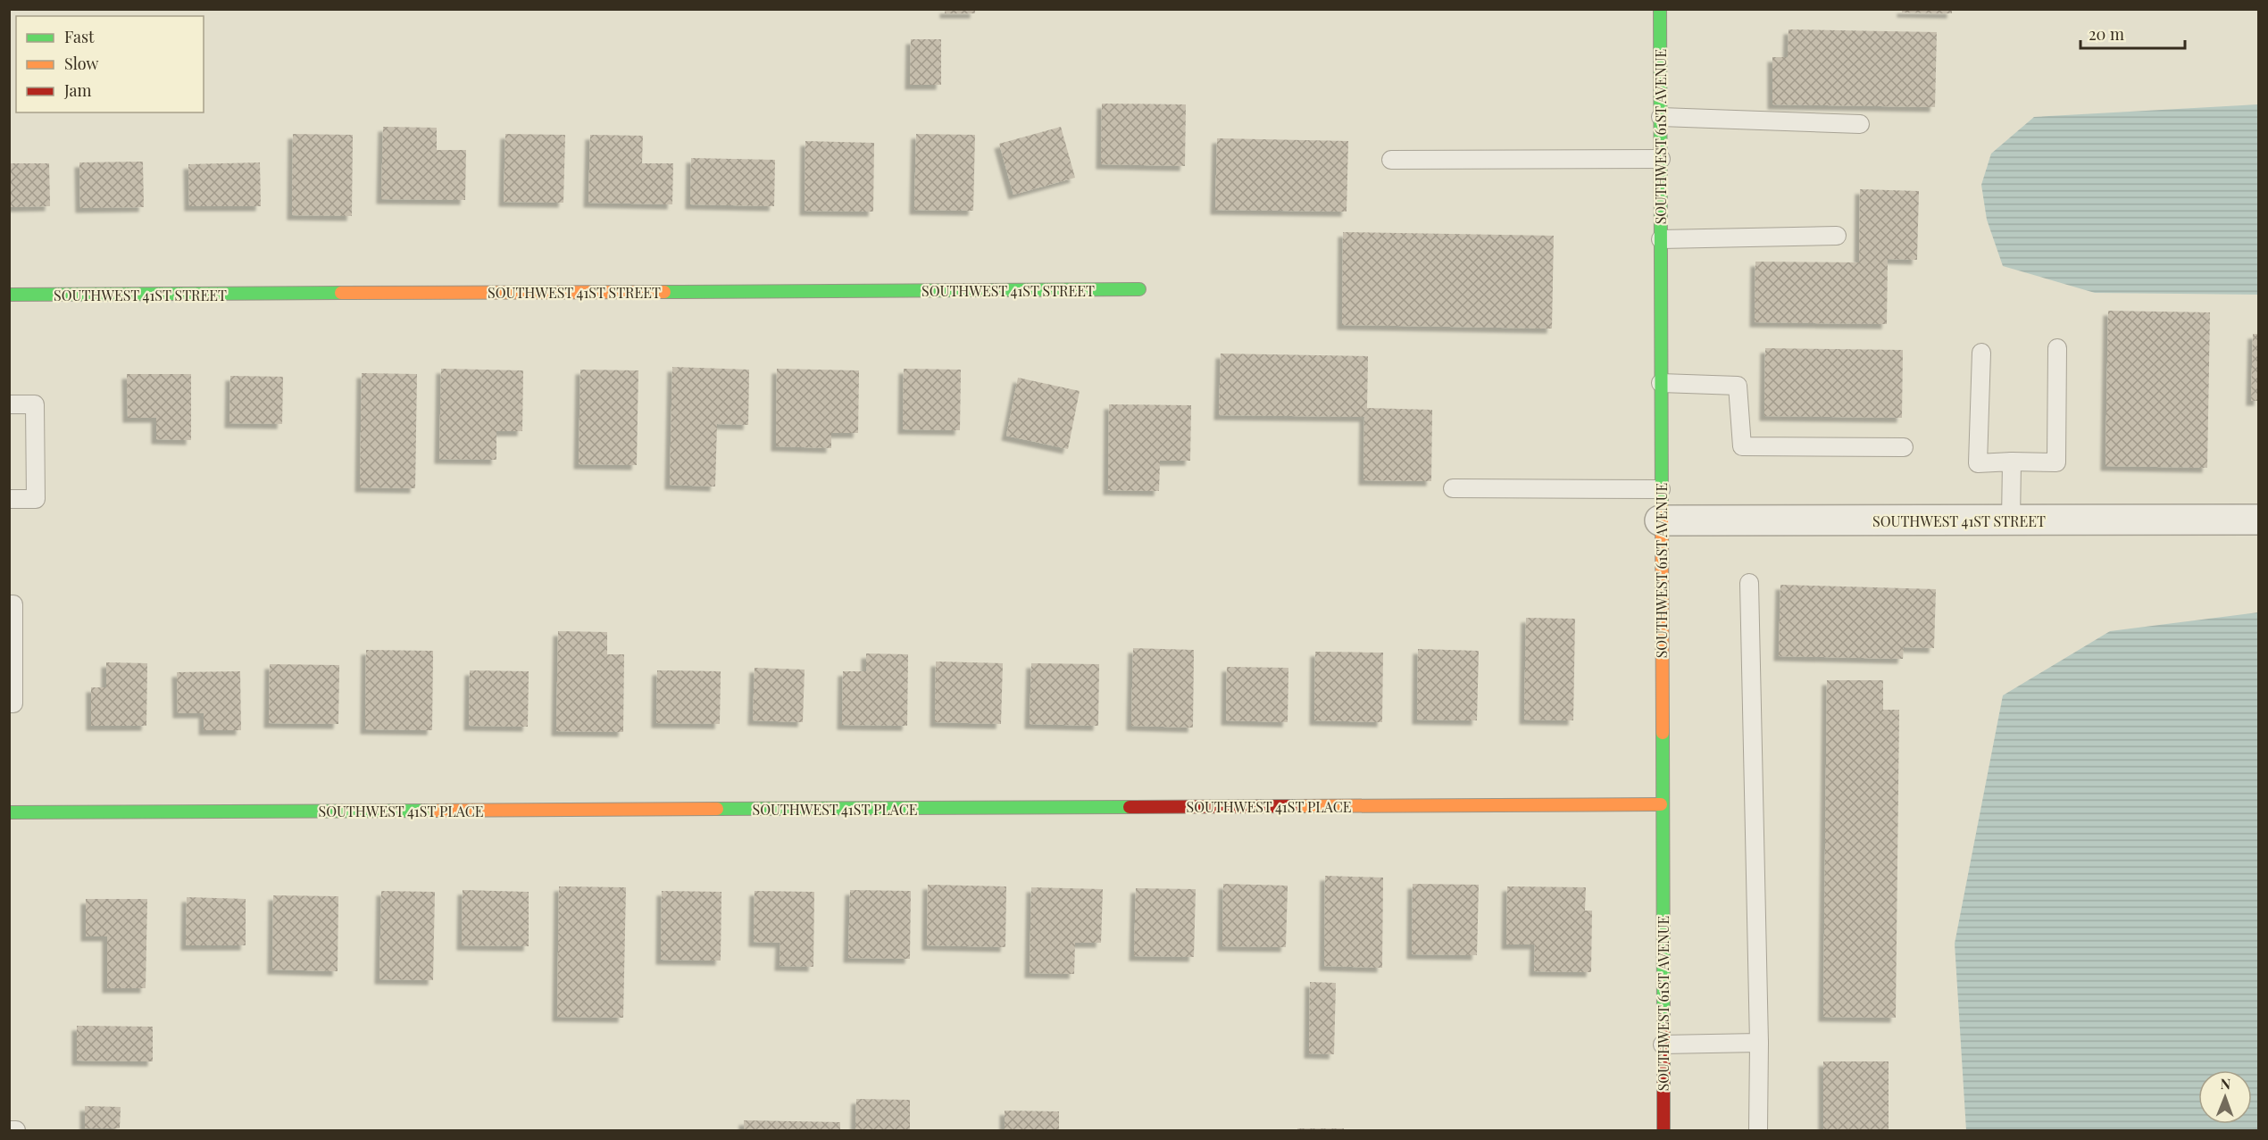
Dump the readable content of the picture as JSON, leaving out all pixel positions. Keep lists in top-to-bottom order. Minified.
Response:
{"streets":{"street":["SOUTHWEST 61ST AVENUE","SOUTHWEST 41ST STREET","SOUTHWEST 41ST PLACE"]},"crossings":[["SOUTHWEST 61ST AVENUE","SOUTHWEST 41ST STREET"],["SOUTHWEST 61ST AVENUE","SOUTHWEST 41ST PLACE"]],"legend":["Fast","Slow","Jam"],"scale_bar":"20 m","north":"top"}
